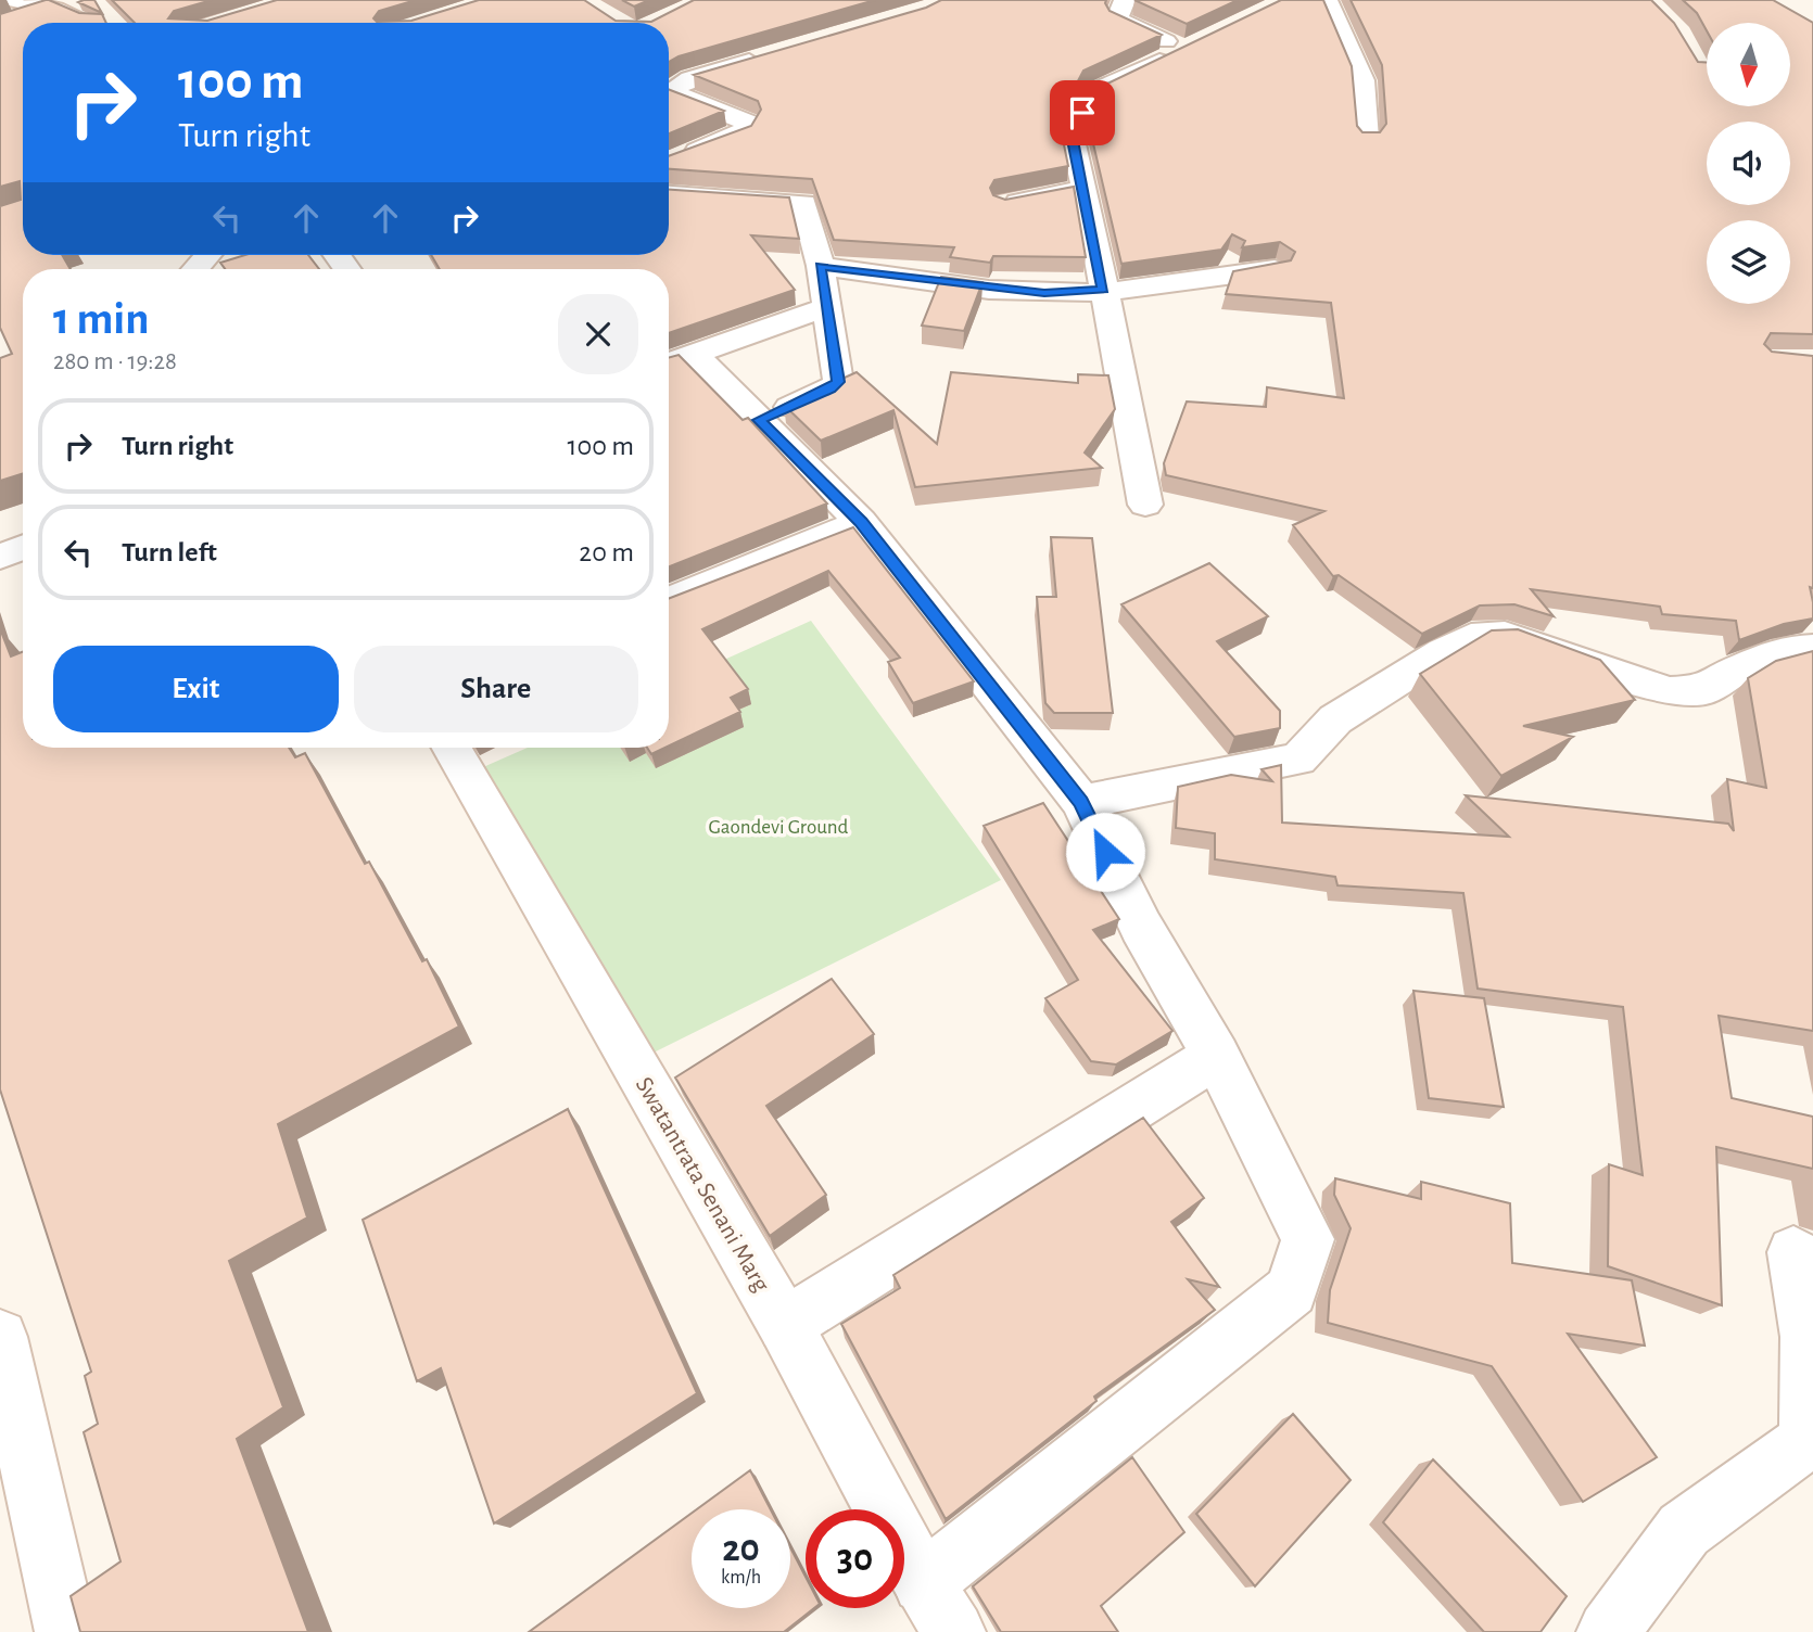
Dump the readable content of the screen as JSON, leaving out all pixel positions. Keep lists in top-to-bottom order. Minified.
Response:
{"streets":{"street":["Swatantrata Senani Marg"]},"parks":["Gaondevi Ground"],"north":"bottom","page":{"turn":["100 m","Turn right"],"heading":["1 min","280 m · 19:28"],"list":[{"name":"Turn right","value":"100 m"},{"name":"Turn left","value":"20 m"}],"buttons":["Exit","Share"],"speed":"20 km/h","limit":"30"}}
